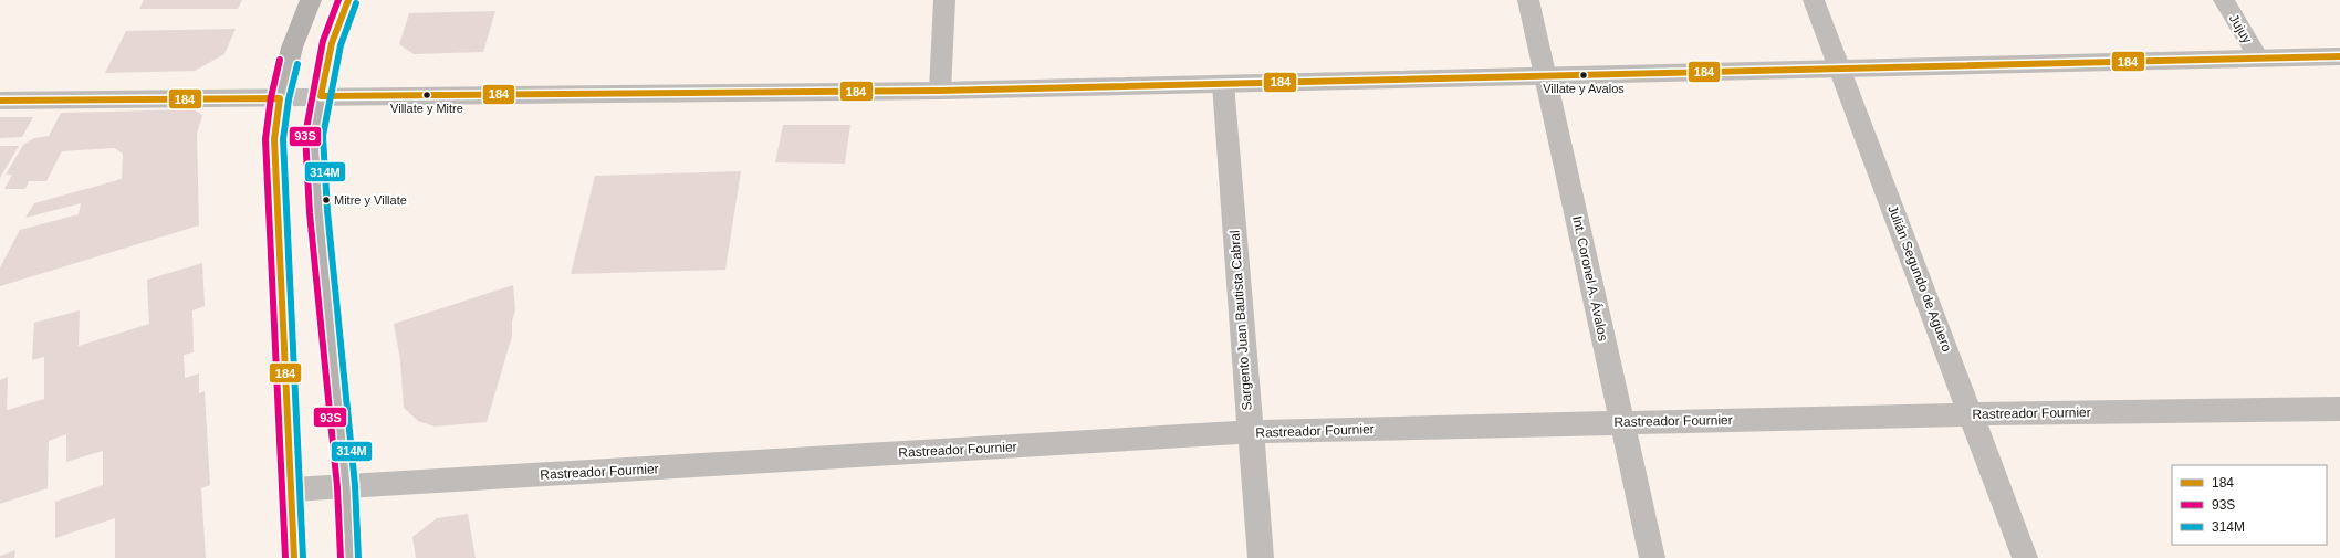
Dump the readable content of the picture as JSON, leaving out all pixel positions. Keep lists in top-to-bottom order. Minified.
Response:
{"streets":{"street":["Jujuy","Int. Coronel A. Ávalos","Julián Segundo de Agüero","Sargento Juan Bautista Cabral","Rastreador Fournier"]},"crossings":[["Int. Coronel A. Ávalos","Rastreador Fournier"],["Julián Segundo de Agüero","Rastreador Fournier"],["Sargento Juan Bautista Cabral","Rastreador Fournier"]],"places":["Villate y Avalos","Villate y Mitre","Mitre y Villate"],"lines":["transit line 184","transit line 93S","transit line 314M"],"legend":["184","93S","314M"]}
